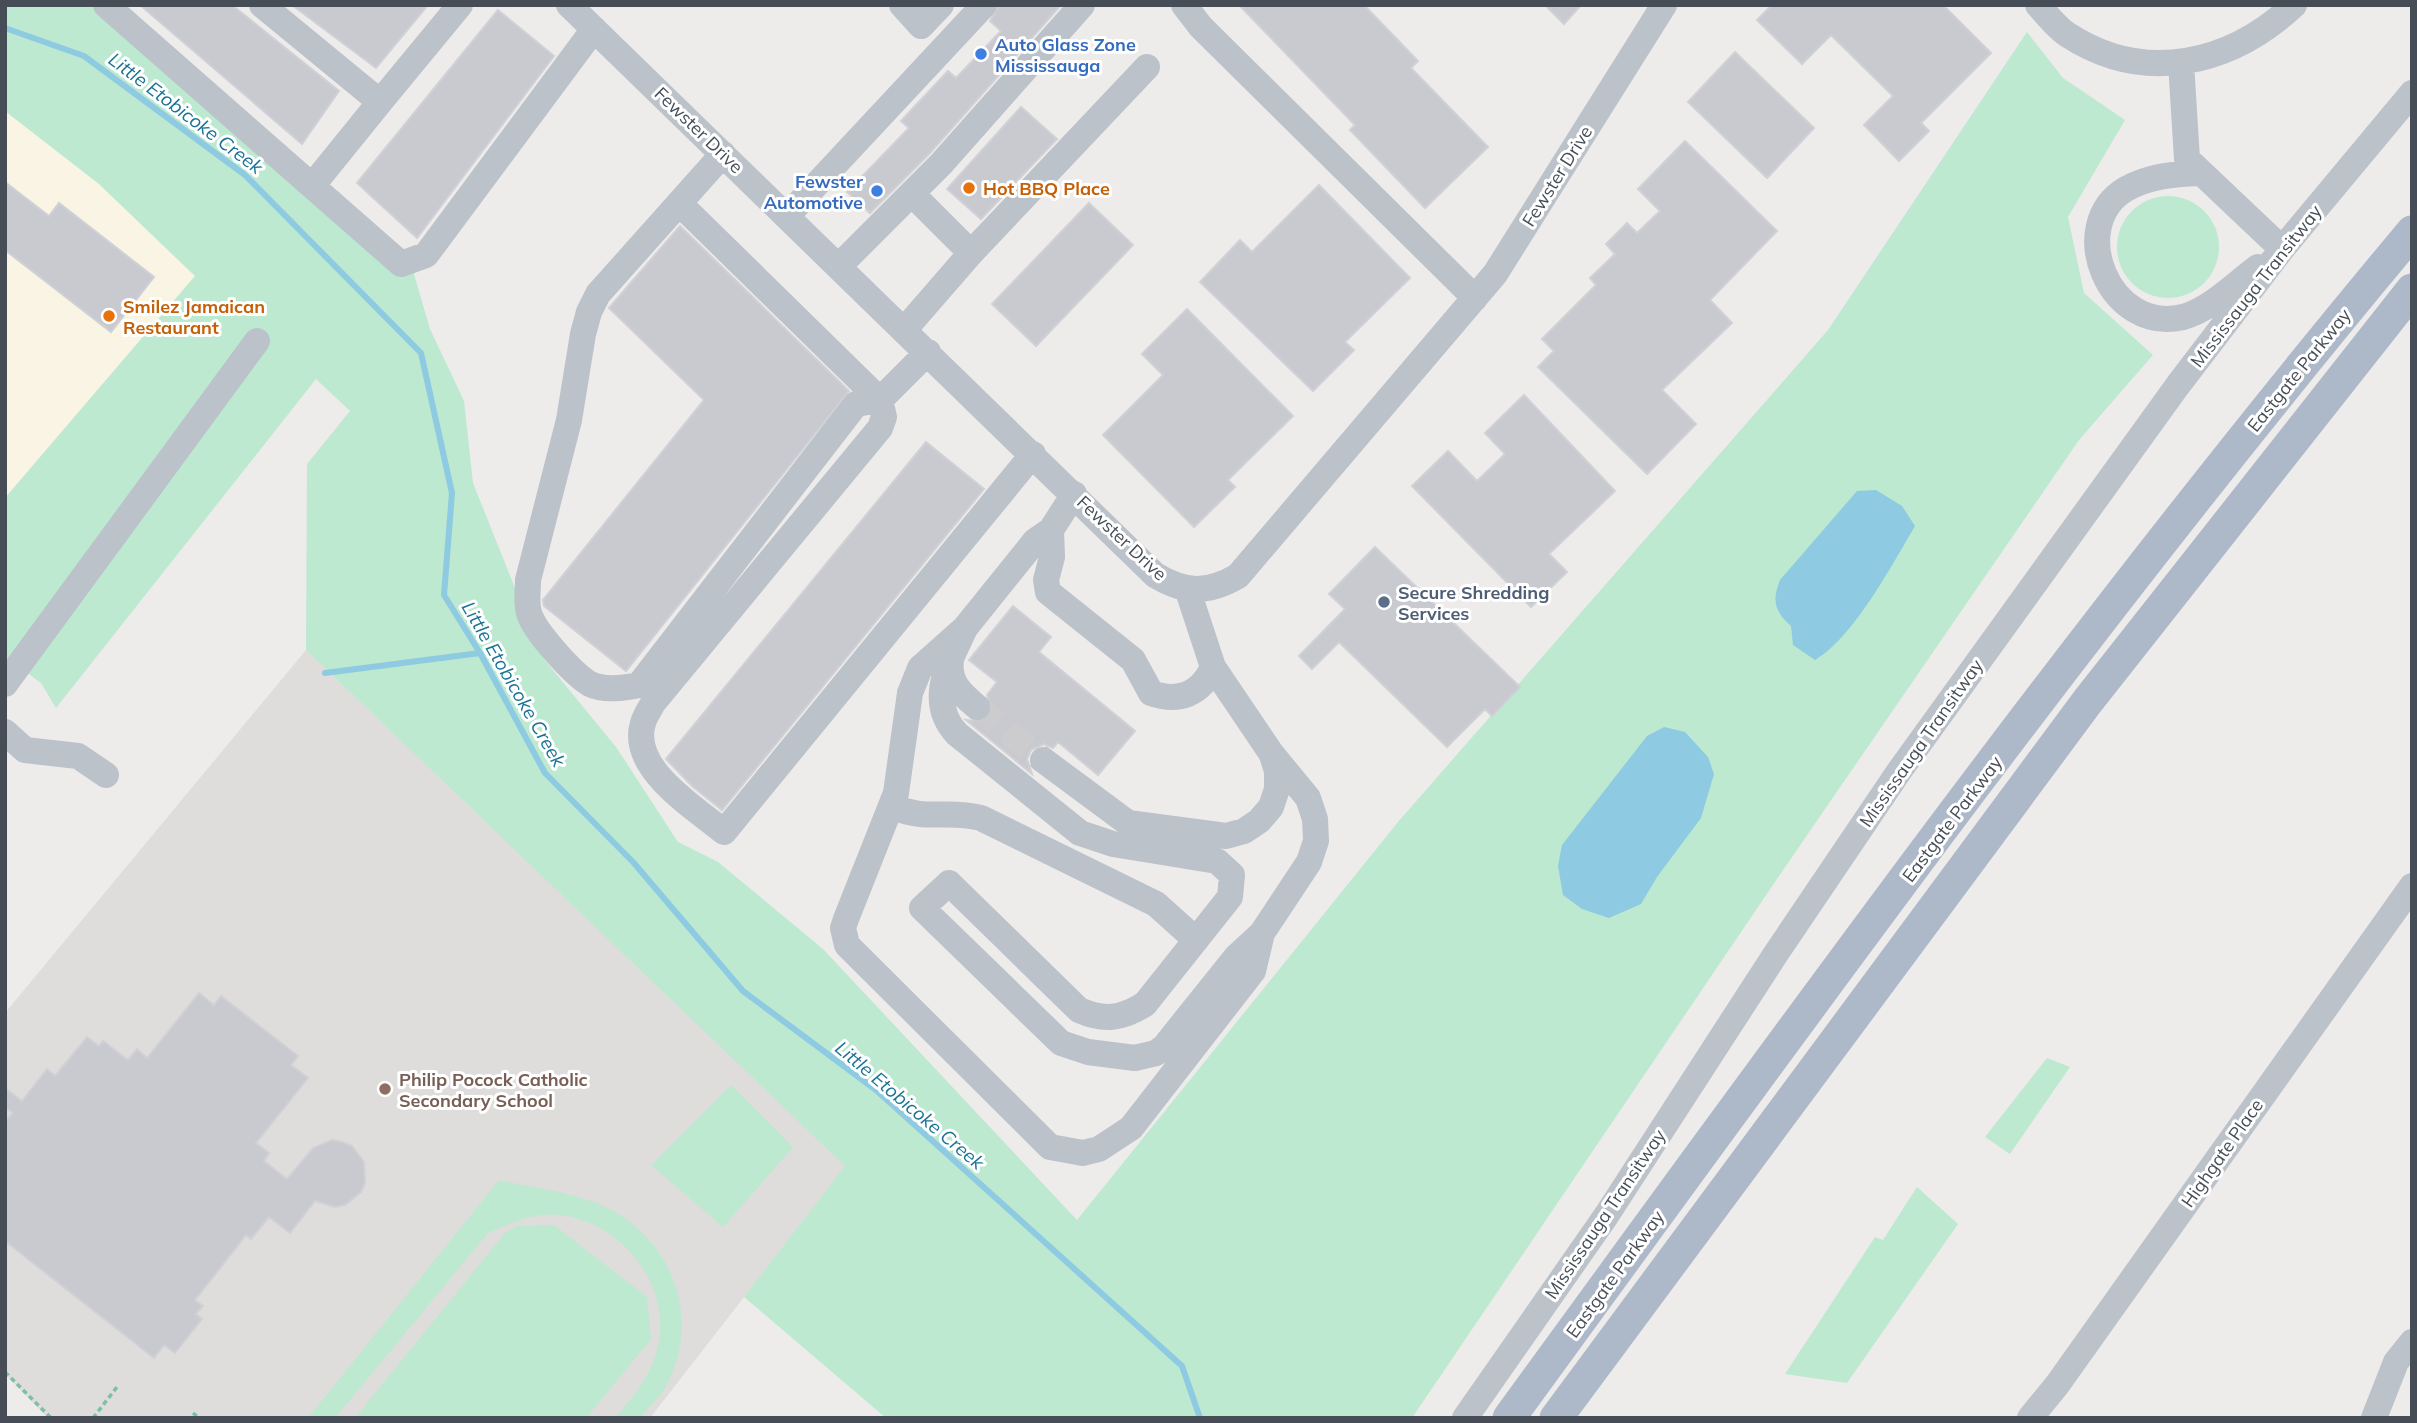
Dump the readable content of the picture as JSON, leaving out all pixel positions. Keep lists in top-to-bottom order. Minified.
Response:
{"streets":{"main road":["Eastgate Parkway"],"street":["Fewster Drive","Mississauga Transitway","Highgate Place"]},"water":["Little Etobicoke Creek"],"places":["Auto Glass Zone Mississauga","Hot BBQ Place","Fewster Automotive","Smilez Jamaican Restaurant","Secure Shredding Services","Philip Pocock Catholic Secondary School"]}
